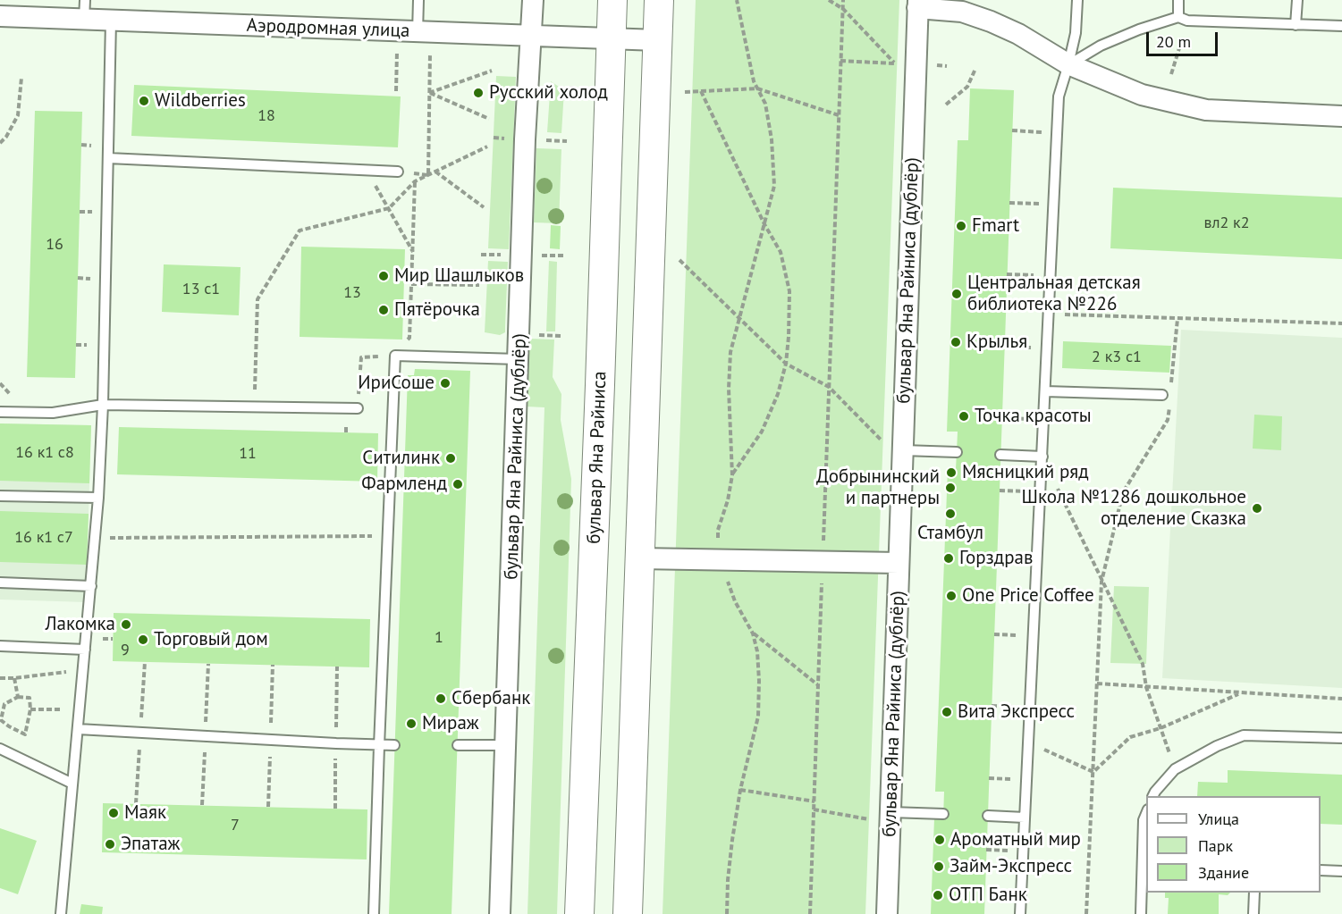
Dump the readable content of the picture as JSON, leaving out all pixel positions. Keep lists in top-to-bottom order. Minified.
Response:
{"streets":{"main road":["бульвар Яна Райниса"],"street":["Аэродромная улица","бульвар Яна Райниса (дублёр)"]},"crossings":[["Аэродромная улица","бульвар Яна Райниса (дублёр)"],["Аэродромная улица","бульвар Яна Райниса"]],"places":["Русский холод","Wildberries","Fmart","Мир Шашлыков","Центральная детская библиотека №226","Пятёрочка","Крылья","ИриСоше","Точка красоты","Ситилинк","Мясницкий ряд","Фармленд","Добрынинский и партнеры","Школа №1286 дошкольное отделение Сказка","Стамбул","Горздрав","One Price Coffee","Лакомка","Торговый дом","Сбербанк","Вита Экспресс","Мираж","Маяк","Ароматный мир","Эпатаж","Займ-Экспресс","ОТП Банк"],"house_numbers":["18","вл2 к2","16","13 с1","13","2 к3 с1","16 к1 с8","11","16 к1 с7","1","9","7"],"legend":["Улица","Парк","Здание"],"scale_bar":"20 m"}
